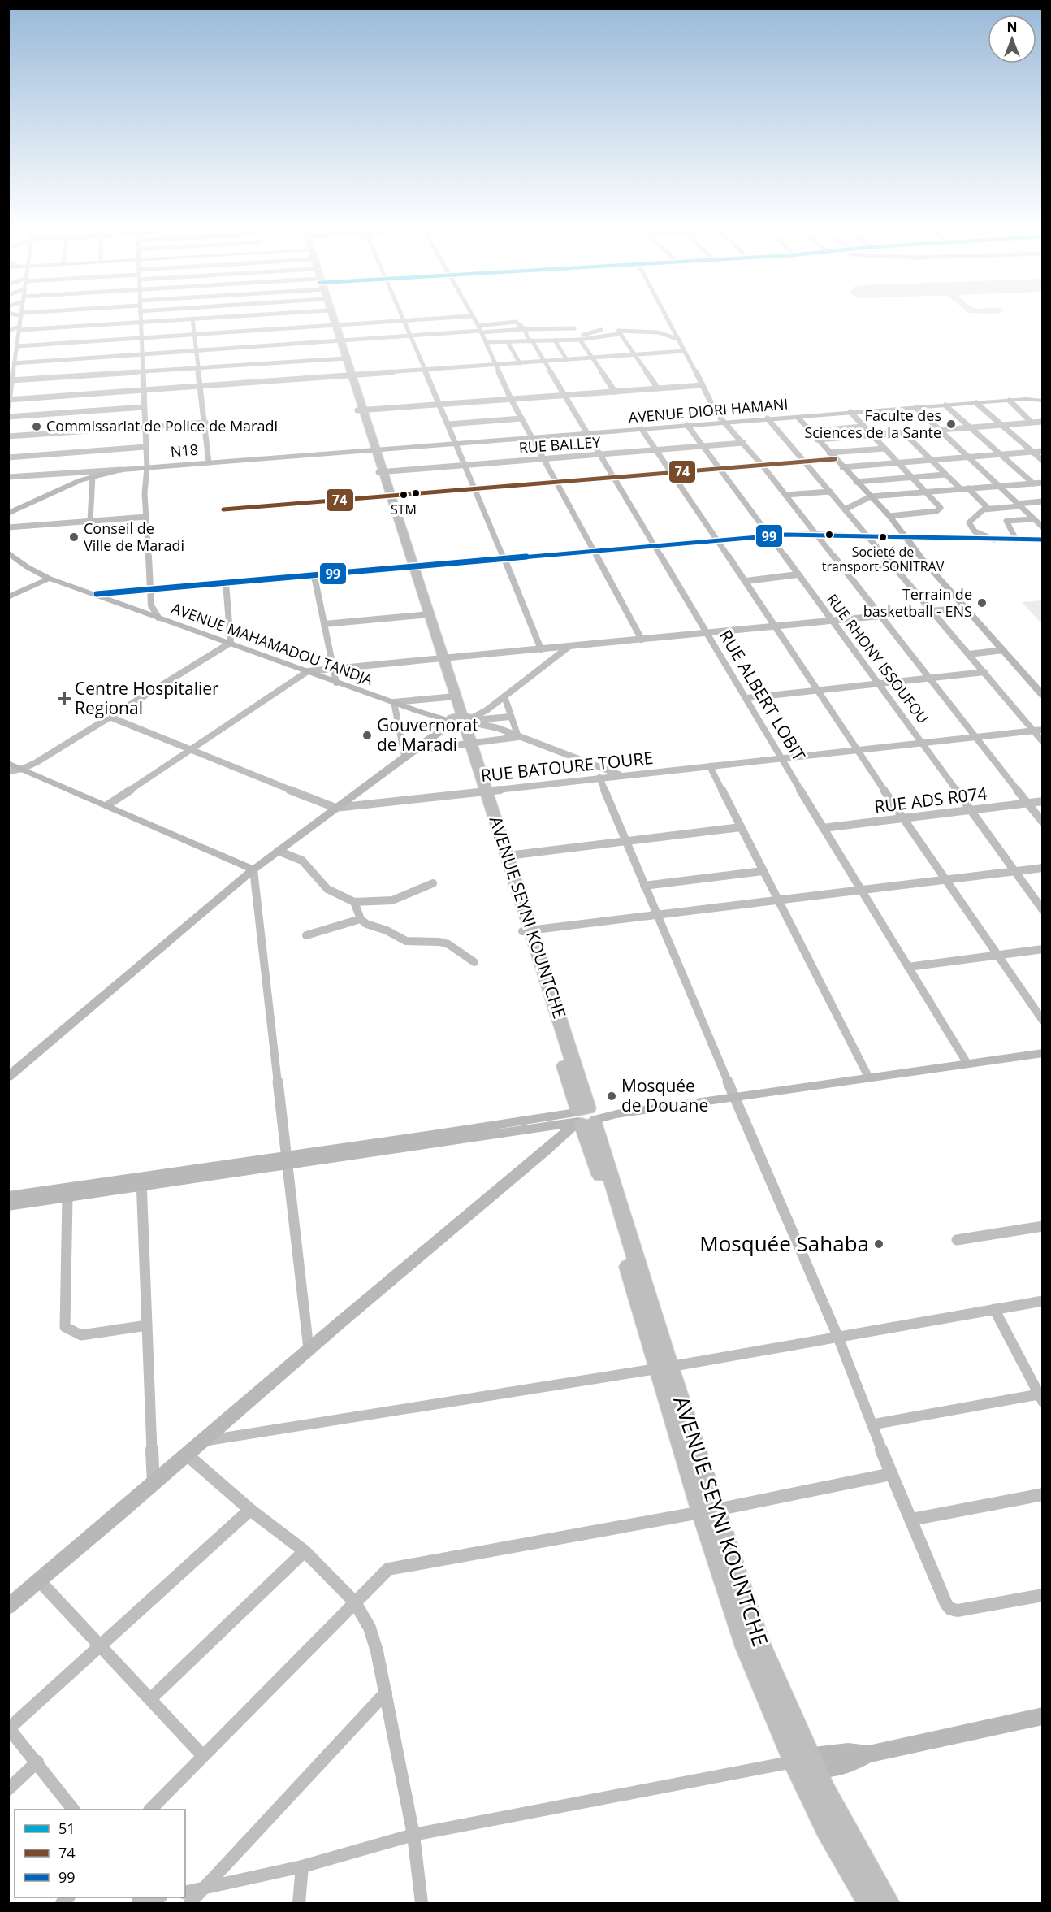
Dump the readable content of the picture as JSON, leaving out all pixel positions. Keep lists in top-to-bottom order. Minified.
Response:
{"streets":{"highway":["AVENUE SEYNI KOUNTCHE"],"street":["AVENUE DIORI HAMANI","RUE BALLEY","N18","AVENUE MAHAMADOU TANDJA","RUE RHONY ISSOUFOU","RUE ALBERT LOBIT","RUE BATOURE TOURE","RUE ADS R074"]},"crossings":[["AVENUE DIORI HAMANI","N18"],["AVENUE DIORI HAMANI","RUE RHONY ISSOUFOU"],["AVENUE DIORI HAMANI","RUE ALBERT LOBIT"],["AVENUE DIORI HAMANI","AVENUE SEYNI KOUNTCHE"],["RUE BALLEY","RUE RHONY ISSOUFOU"],["RUE BALLEY","RUE ALBERT LOBIT"],["RUE BALLEY","AVENUE SEYNI KOUNTCHE"],["N18","AVENUE SEYNI KOUNTCHE"],["AVENUE MAHAMADOU TANDJA","AVENUE SEYNI KOUNTCHE"],["RUE RHONY ISSOUFOU","RUE BATOURE TOURE"],["RUE RHONY ISSOUFOU","RUE ADS R074"],["RUE ALBERT LOBIT","RUE BATOURE TOURE"],["RUE ALBERT LOBIT","RUE ADS R074"],["RUE BATOURE TOURE","AVENUE SEYNI KOUNTCHE"]],"places":{"other":["Faculte des Sciences de la Sante","Commissariat de Police de Maradi","STM","Conseil de Ville de Maradi","Societé de transport SONITRAV","Terrain de basketball - ENS","Gouvernorat de Maradi","Mosquée de Douane","Mosquée Sahaba"],"health":["Centre Hospitalier Regional"]},"lines":["transit line 74","transit line 99"],"legend":["51","74","99"],"north":"top"}
